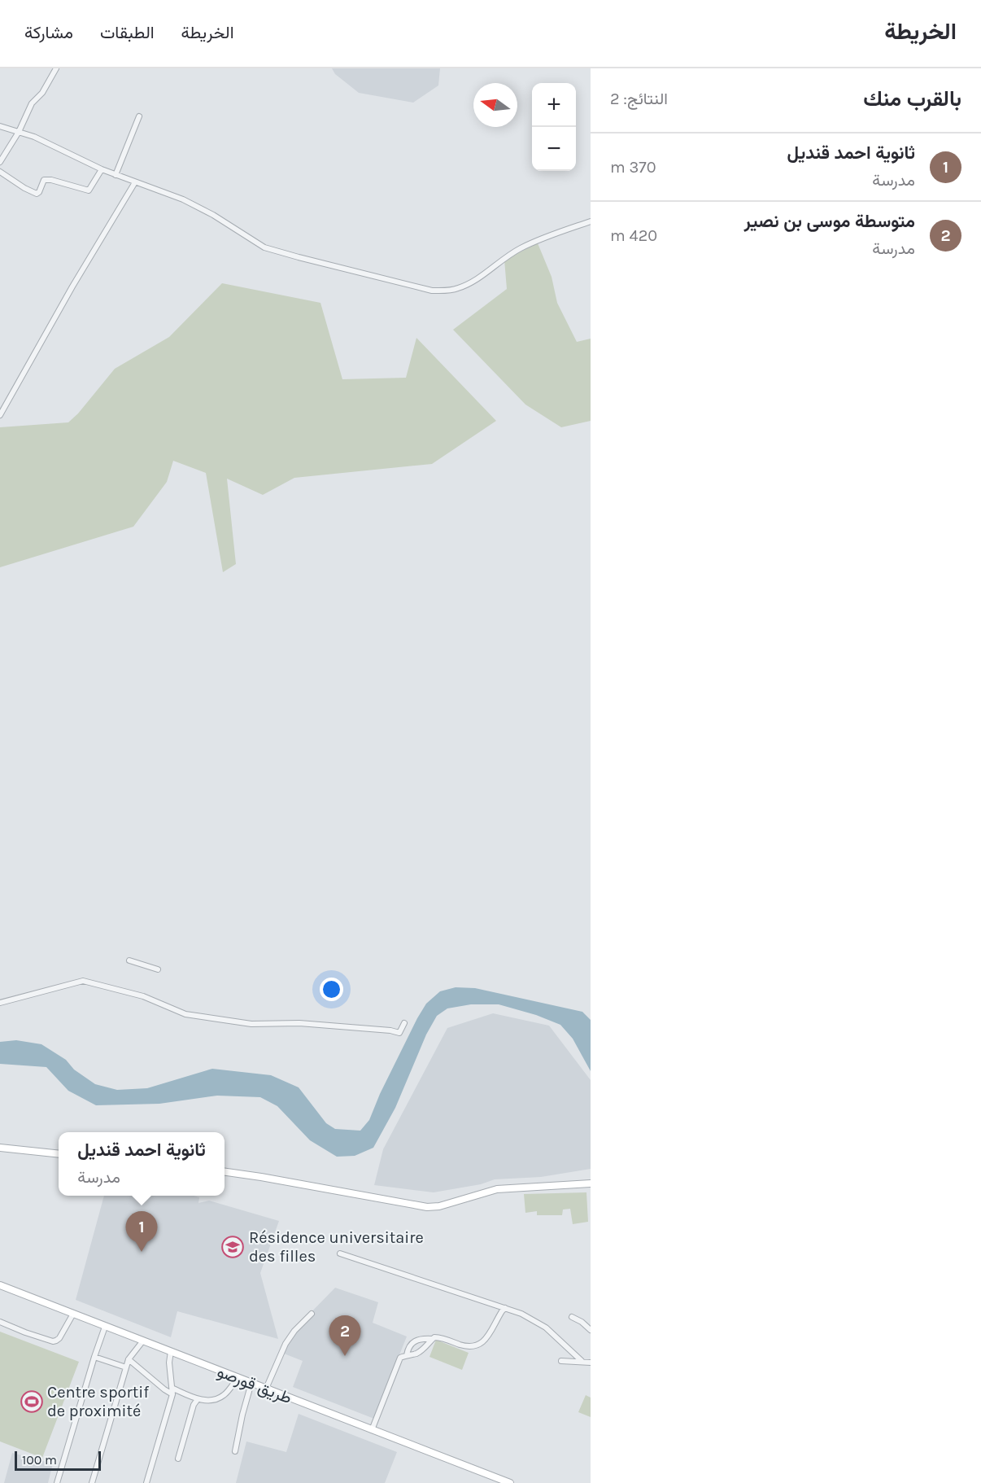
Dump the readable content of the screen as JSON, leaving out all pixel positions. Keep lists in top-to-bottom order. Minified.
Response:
{"streets":{"main road":["طريق قورصو"]},"places":{"school or university":["Résidence universitaire des filles"],"sports":["Centre sportif de proximité"]},"scale_bar":"100 m","north":"left","page":{"header":"الخريطة","nav":["الخريطة","الطبقات","مشاركة"],"heading":["بالقرب منك","النتائج: 2"],"map_buttons":["+","−"],"list":[{"mark":"1","name":"ثانوية احمد قنديل","note":"مدرسة","value":"370 m"},{"mark":"2","name":"متوسطة موسى بن نصير","note":"مدرسة","value":"420 m"}],"popup":["ثانوية احمد قنديل","مدرسة"],"pins":["1","2"],"scale":"100 m"}}
